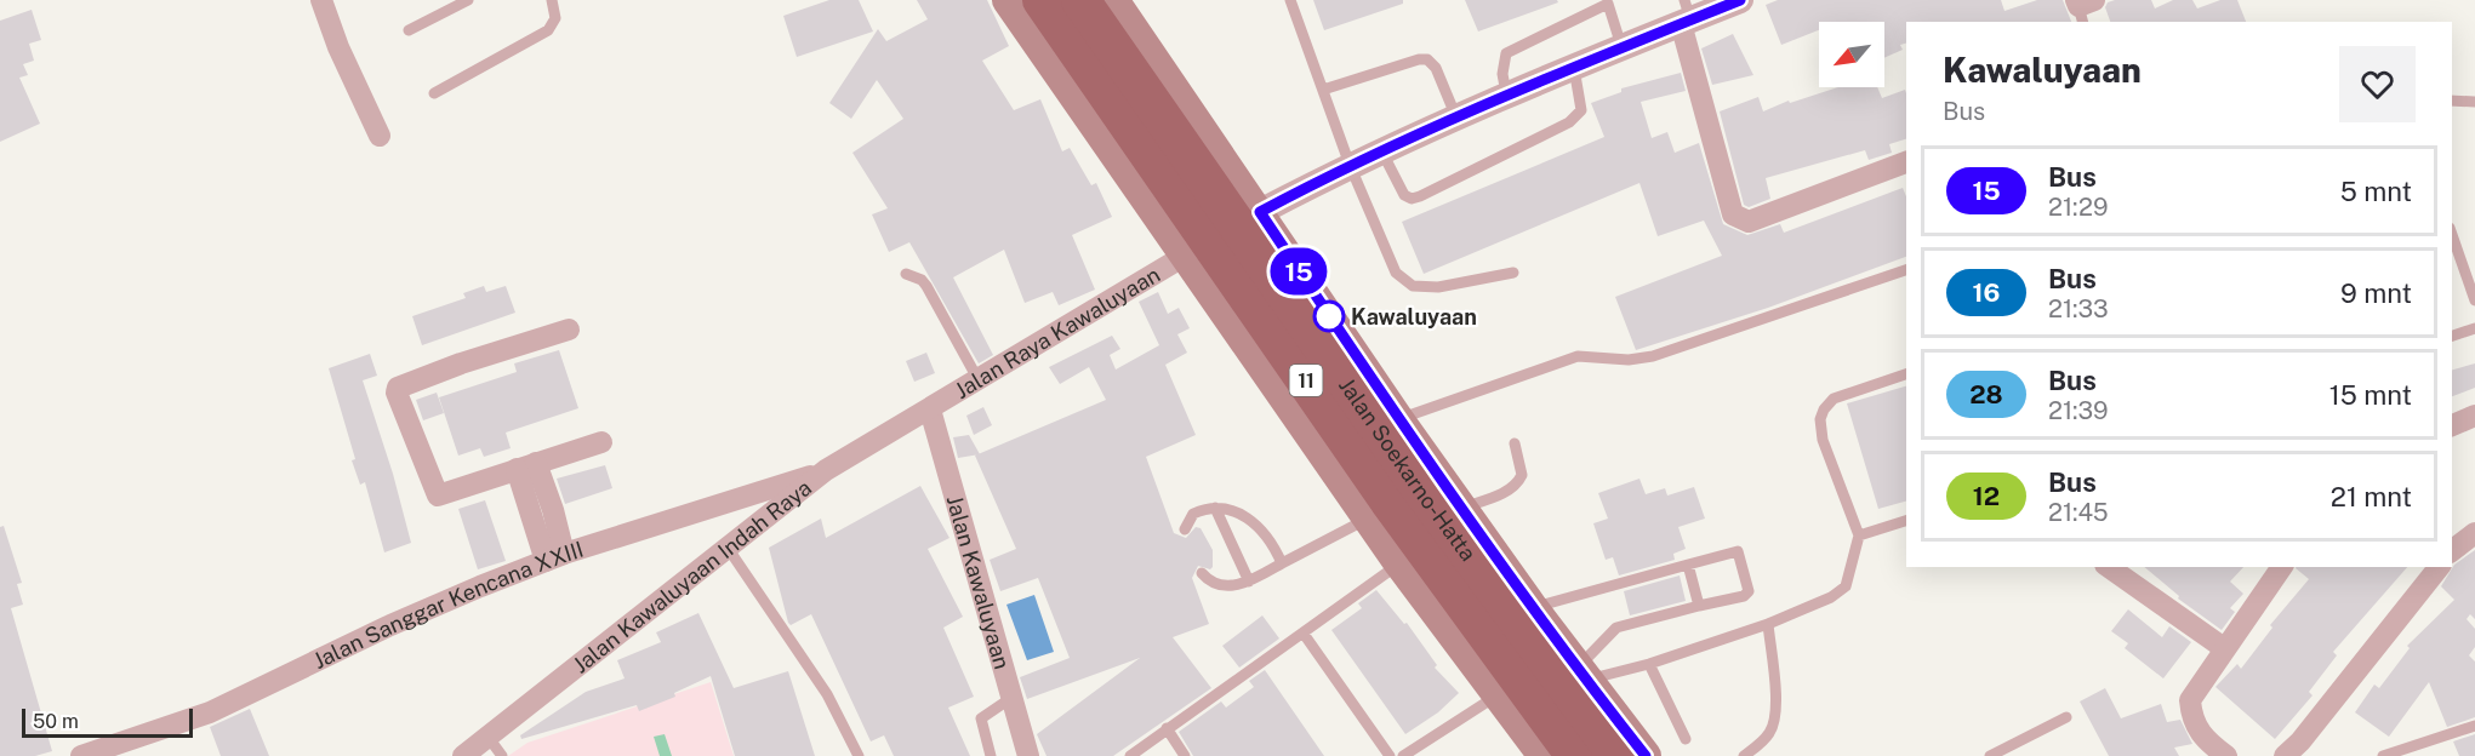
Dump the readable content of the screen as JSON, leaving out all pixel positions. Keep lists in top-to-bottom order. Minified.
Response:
{"streets":{"highway":["11","Jalan Soekarno-Hatta"],"street":["Jalan Raya Kawaluyaan","Jalan Kawaluyaan Indah Raya","Jalan Kawaluyaan","Jalan Sanggar Kencana XXIII"]},"crossings":[["Jalan Raya Kawaluyaan","Jalan Kawaluyaan Indah Raya"],["Jalan Raya Kawaluyaan","Jalan Kawaluyaan"],["Jalan Kawaluyaan Indah Raya","Jalan Kawaluyaan"],["Jalan Kawaluyaan Indah Raya","Jalan Sanggar Kencana XXIII"]],"places":["Kawaluyaan"],"lines":["bus line 15"],"scale_bar":"50 m","north":"bottom left","page":{"on_map":"15","heading":["Kawaluyaan","Bus"],"list":[{"mark":"15","name":"Bus","note":"21:29","value":"5 mnt"},{"mark":"16","name":"Bus","note":"21:33","value":"9 mnt"},{"mark":"28","name":"Bus","note":"21:39","value":"15 mnt"},{"mark":"12","name":"Bus","note":"21:45","value":"21 mnt"}],"scale":"50 m"}}
